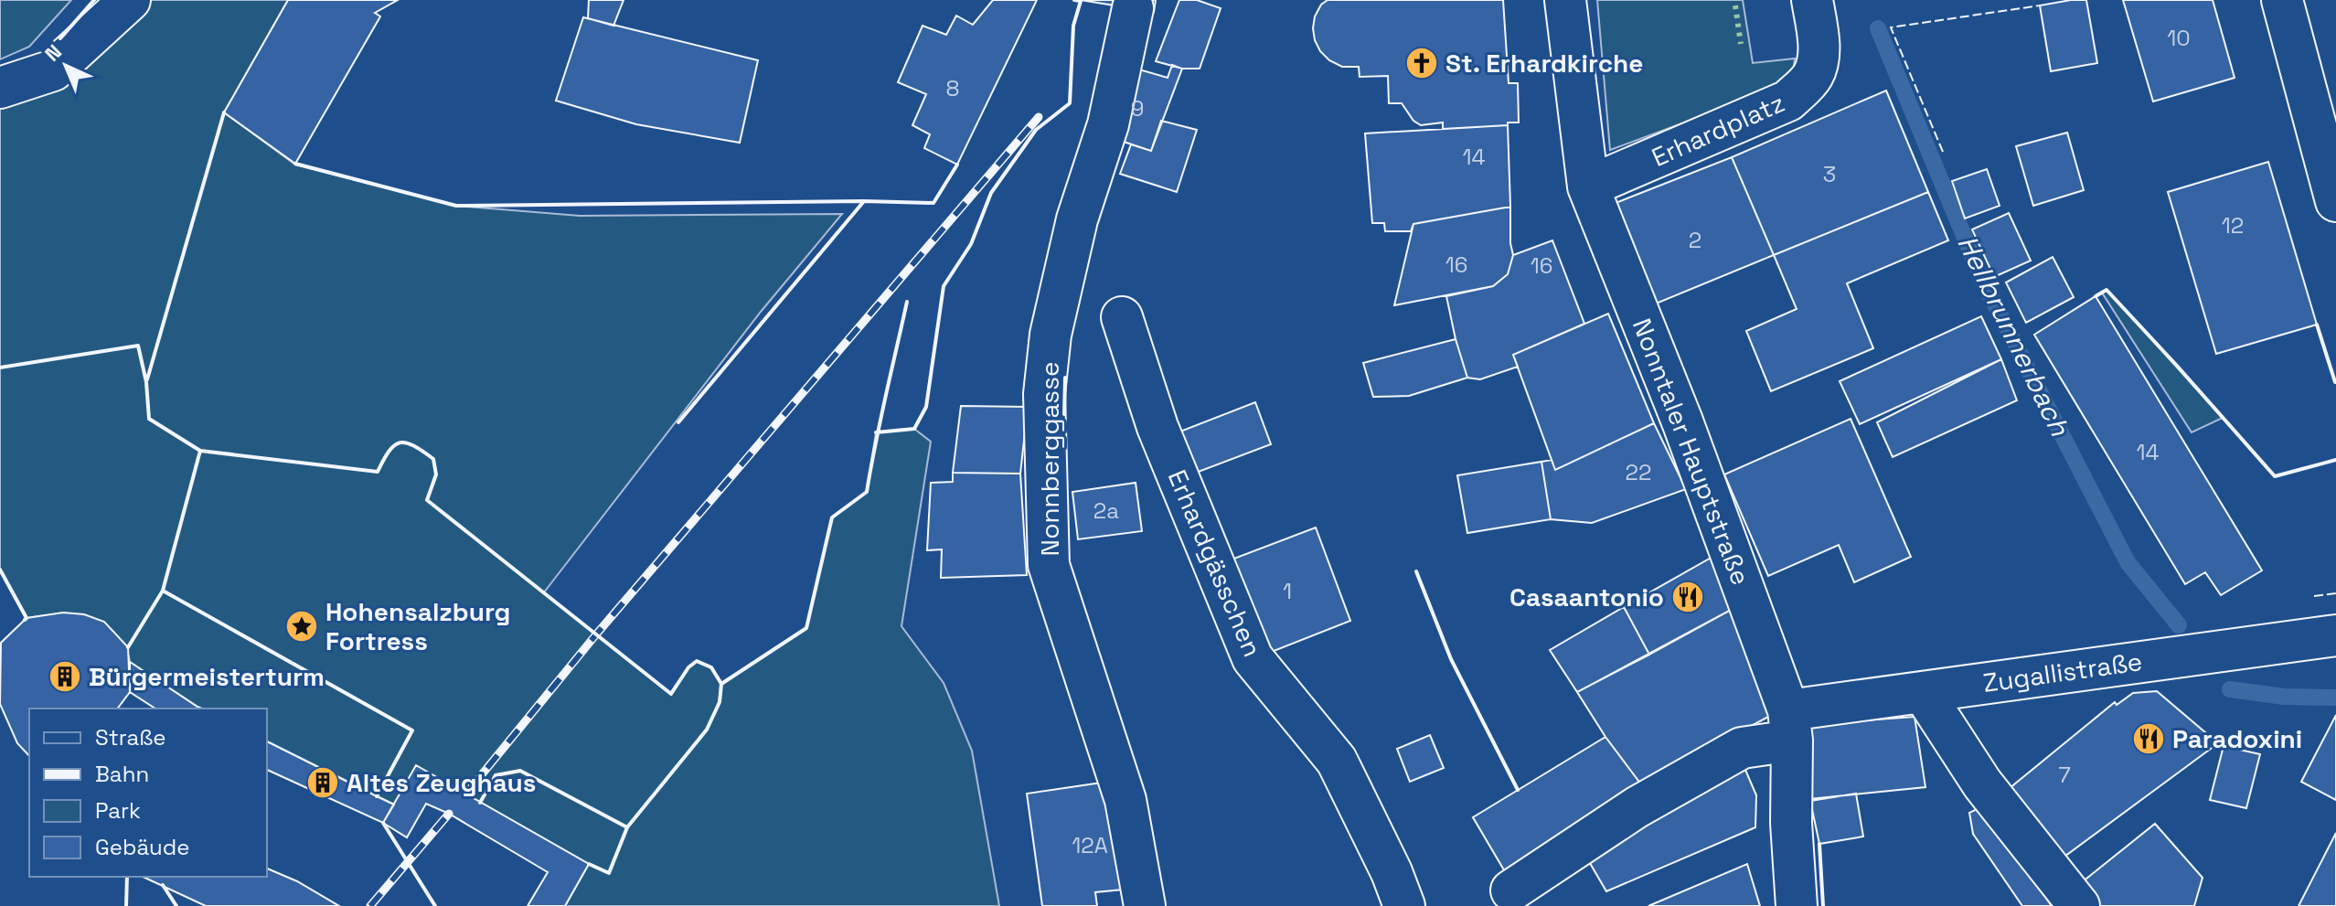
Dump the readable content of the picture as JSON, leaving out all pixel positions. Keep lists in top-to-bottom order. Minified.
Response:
{"streets":{"street":["Erhardplatz","Nonntaler Hauptstraße","Nonnberggasse","Erhardgässchen","Zugallistraße"]},"crossings":[["Erhardplatz","Nonntaler Hauptstraße"],["Nonntaler Hauptstraße","Zugallistraße"]],"water":["Hellbrunnerbach"],"places":{"church":["St. Erhardkirche"],"restaurant":["Casaantonio","Paradoxini"],"place":["Hohensalzburg Fortress"],"building":["Bürgermeisterturm","Altes Zeughaus"]},"house_numbers":["10","8","9","14","3","12","2","16","16","14","22","2a","1","7","12A"],"legend":["Straße","Bahn","Park","Gebäude"],"north":"top left"}
